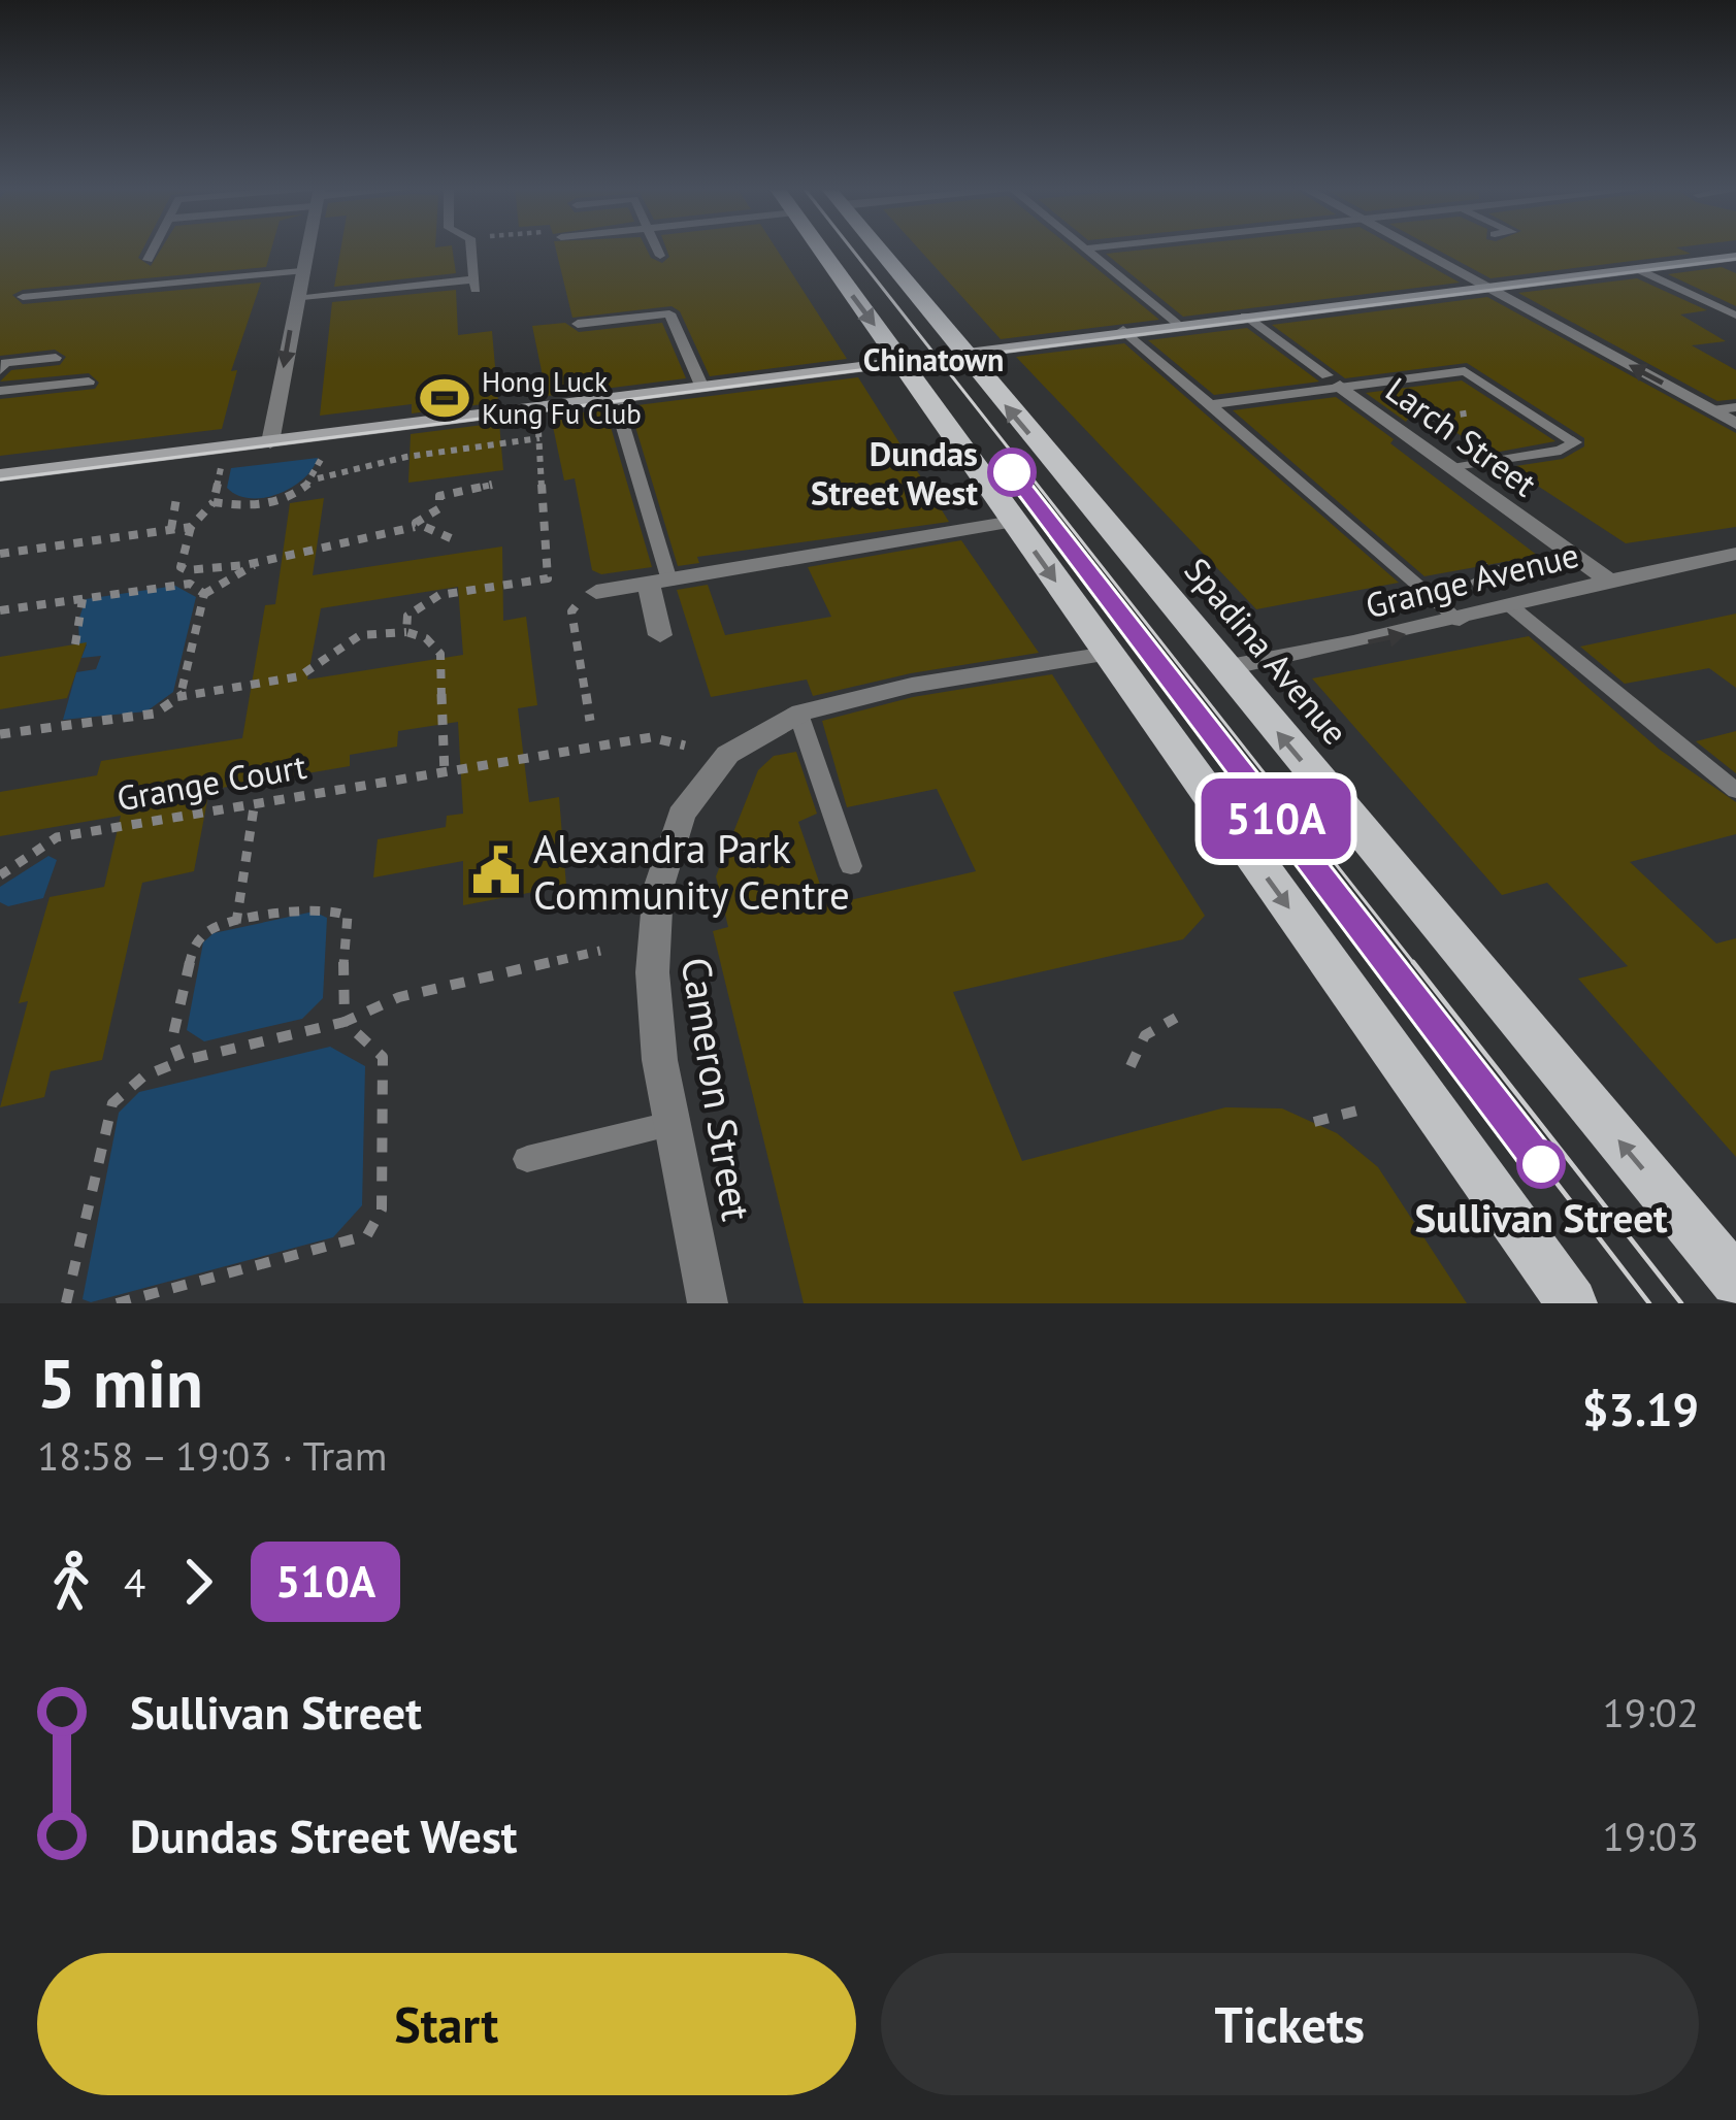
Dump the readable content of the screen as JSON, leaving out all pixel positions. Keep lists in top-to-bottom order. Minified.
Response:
{"streets":{"main road":["Spadina Avenue"],"street":["Larch Street","Grange Avenue","Cameron Street"],"path":["Grange Court"]},"crossings":[["Larch Street","Grange Avenue"],["Grange Avenue","Spadina Avenue"]],"one_way":["Grange Avenue"],"districts":["Chinatown"],"places":{"sports":["Hong Luck Kung Fu Club"],"other":["Dundas Street West","Sullivan Street"],"public building":["Alexandra Park Community Centre"]},"lines":["tram line 510A"],"page":{"on_map":"510A","heading":["5 min","18:58 – 19:03 · Tram","$3.19"],"legs":["4","510A"],"list":[{"name":"Sullivan Street","value":"19:02"},{"name":"Dundas Street West","value":"19:03"}],"buttons":["Start","Tickets"]}}
